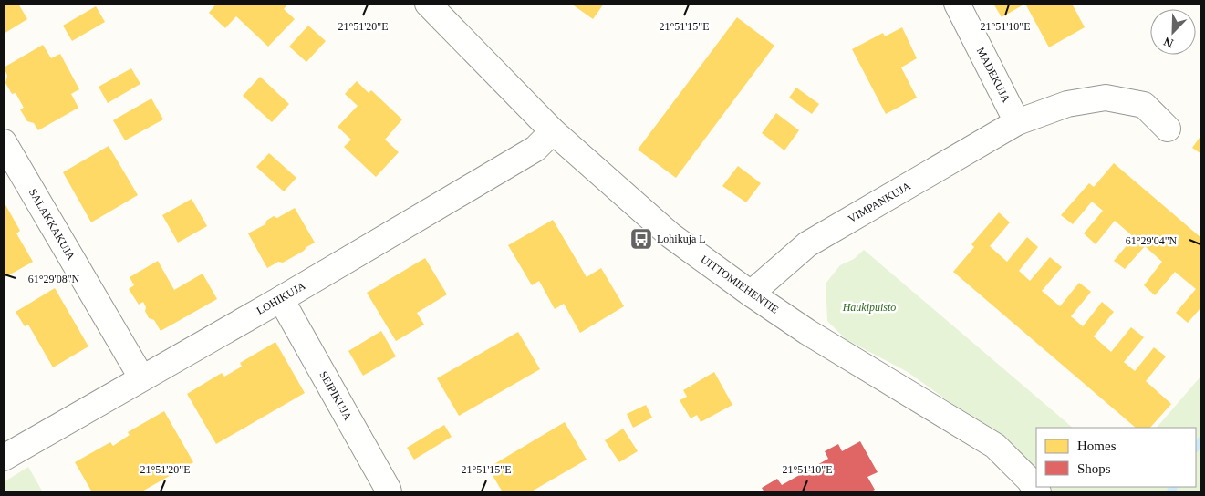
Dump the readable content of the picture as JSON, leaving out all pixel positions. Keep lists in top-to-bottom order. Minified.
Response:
{"streets":{"street":["MADEKUJA","VIMPANKUJA","SALAKKAKUJA","UITTOMIEHENTIE","LOHIKUJA","SEIPIKUJA"]},"crossings":[["MADEKUJA","VIMPANKUJA"],["VIMPANKUJA","UITTOMIEHENTIE"],["SALAKKAKUJA","LOHIKUJA"],["UITTOMIEHENTIE","LOHIKUJA"],["LOHIKUJA","SEIPIKUJA"]],"parks":["Haukipuisto"],"places":{"bus stop":["Lohikuja L"]},"legend":["Homes","Shops"],"north":"bottom left","coordinates":["21°51'20\"E","21°51'15\"E","21°51'10\"E","61°29'04\"N","61°29'08\"N"]}
